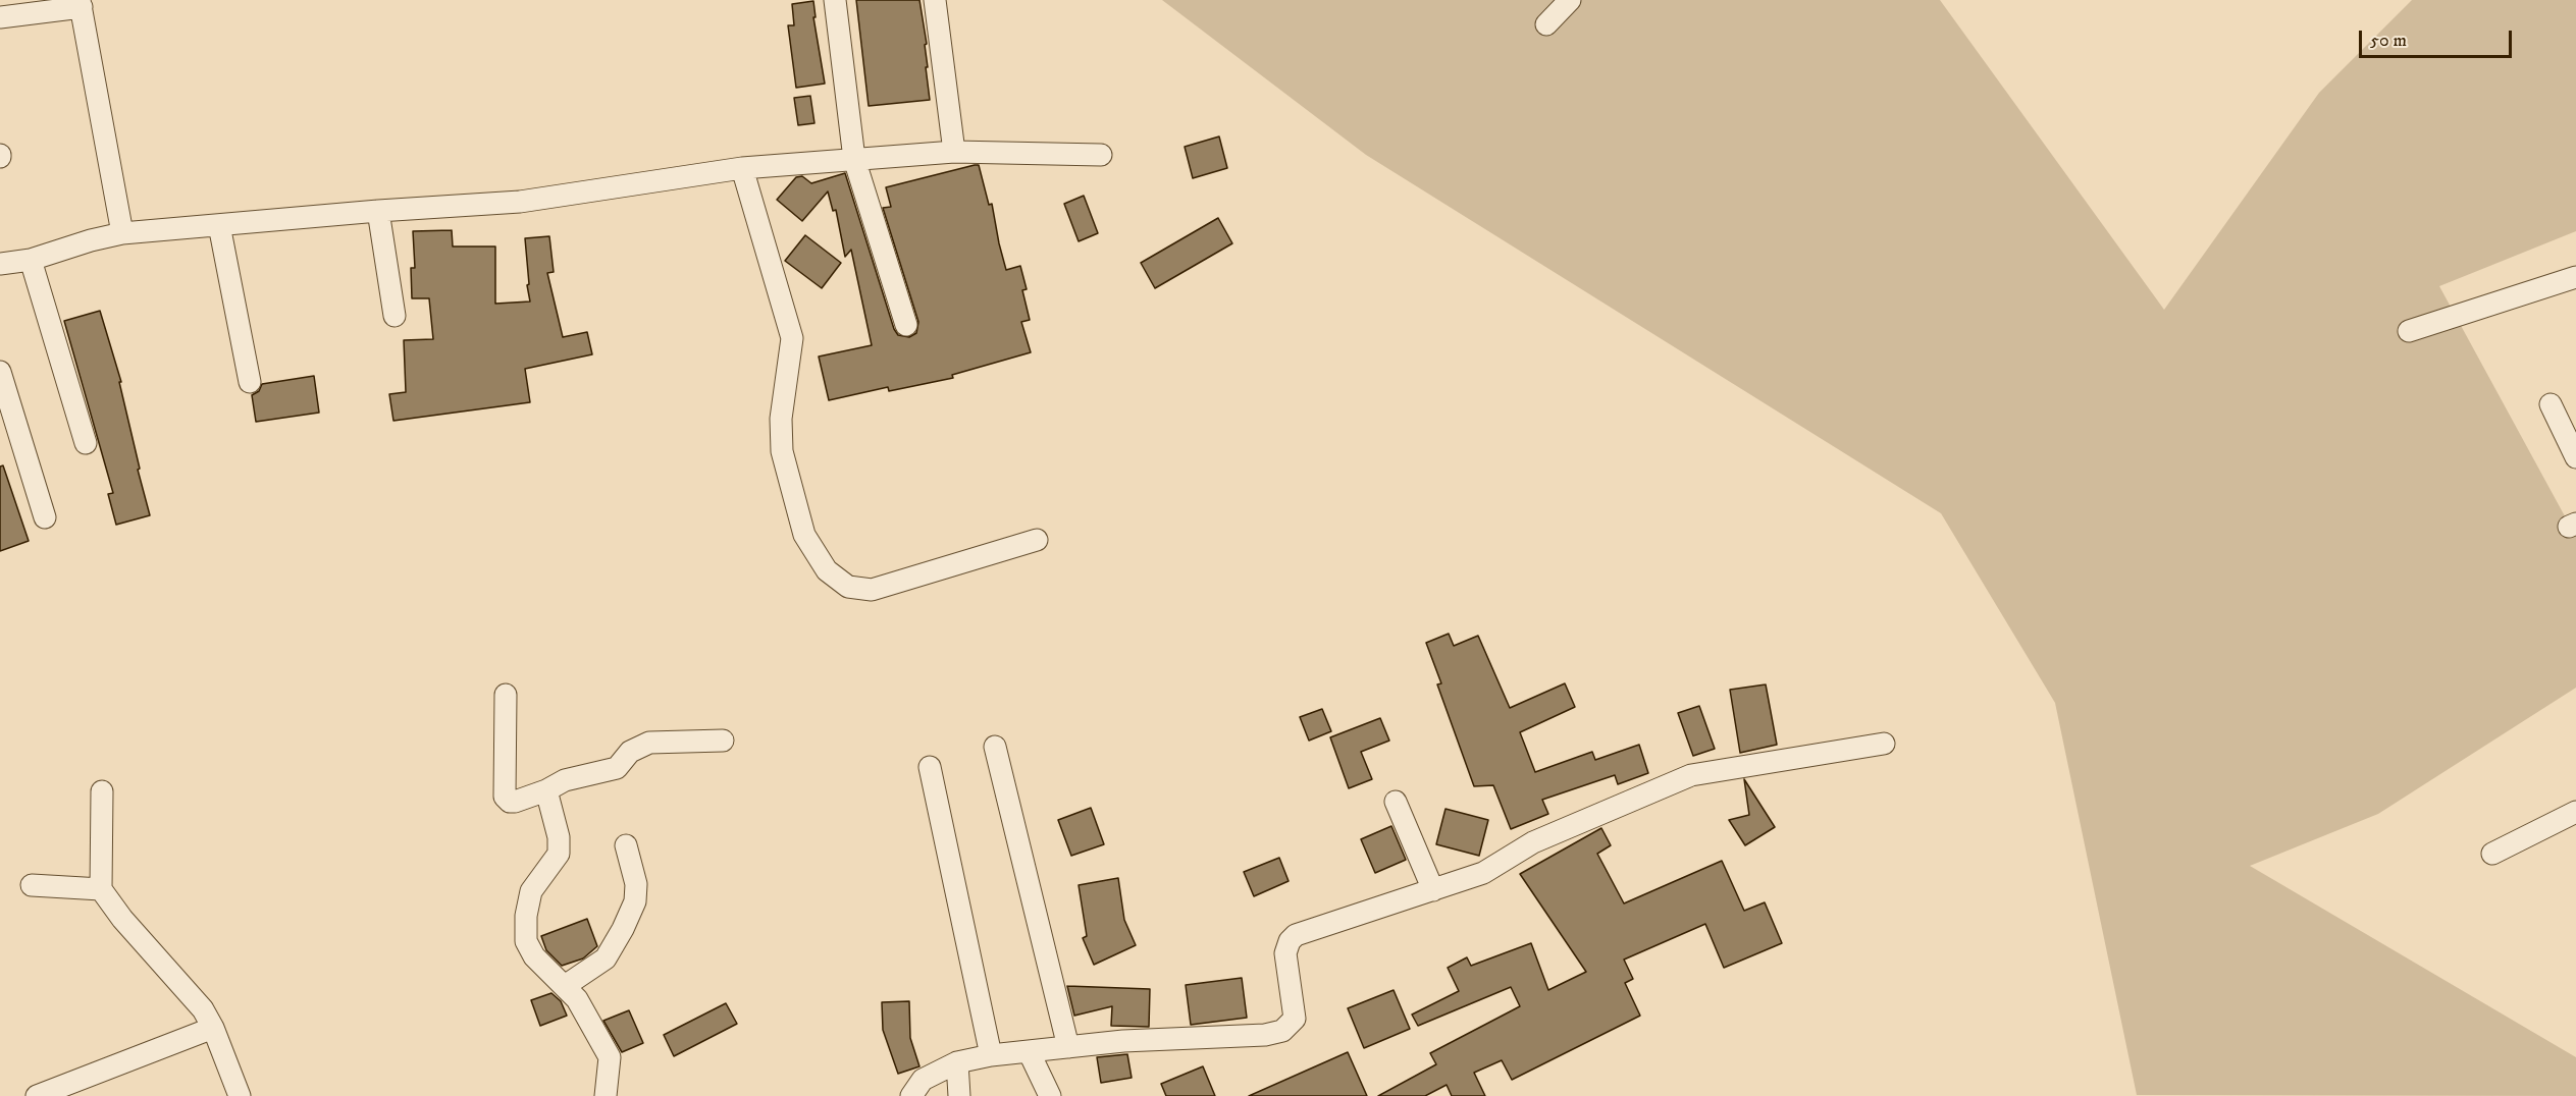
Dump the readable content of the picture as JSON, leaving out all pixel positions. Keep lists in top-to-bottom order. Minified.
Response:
{"scale_bar":"50 m"}
